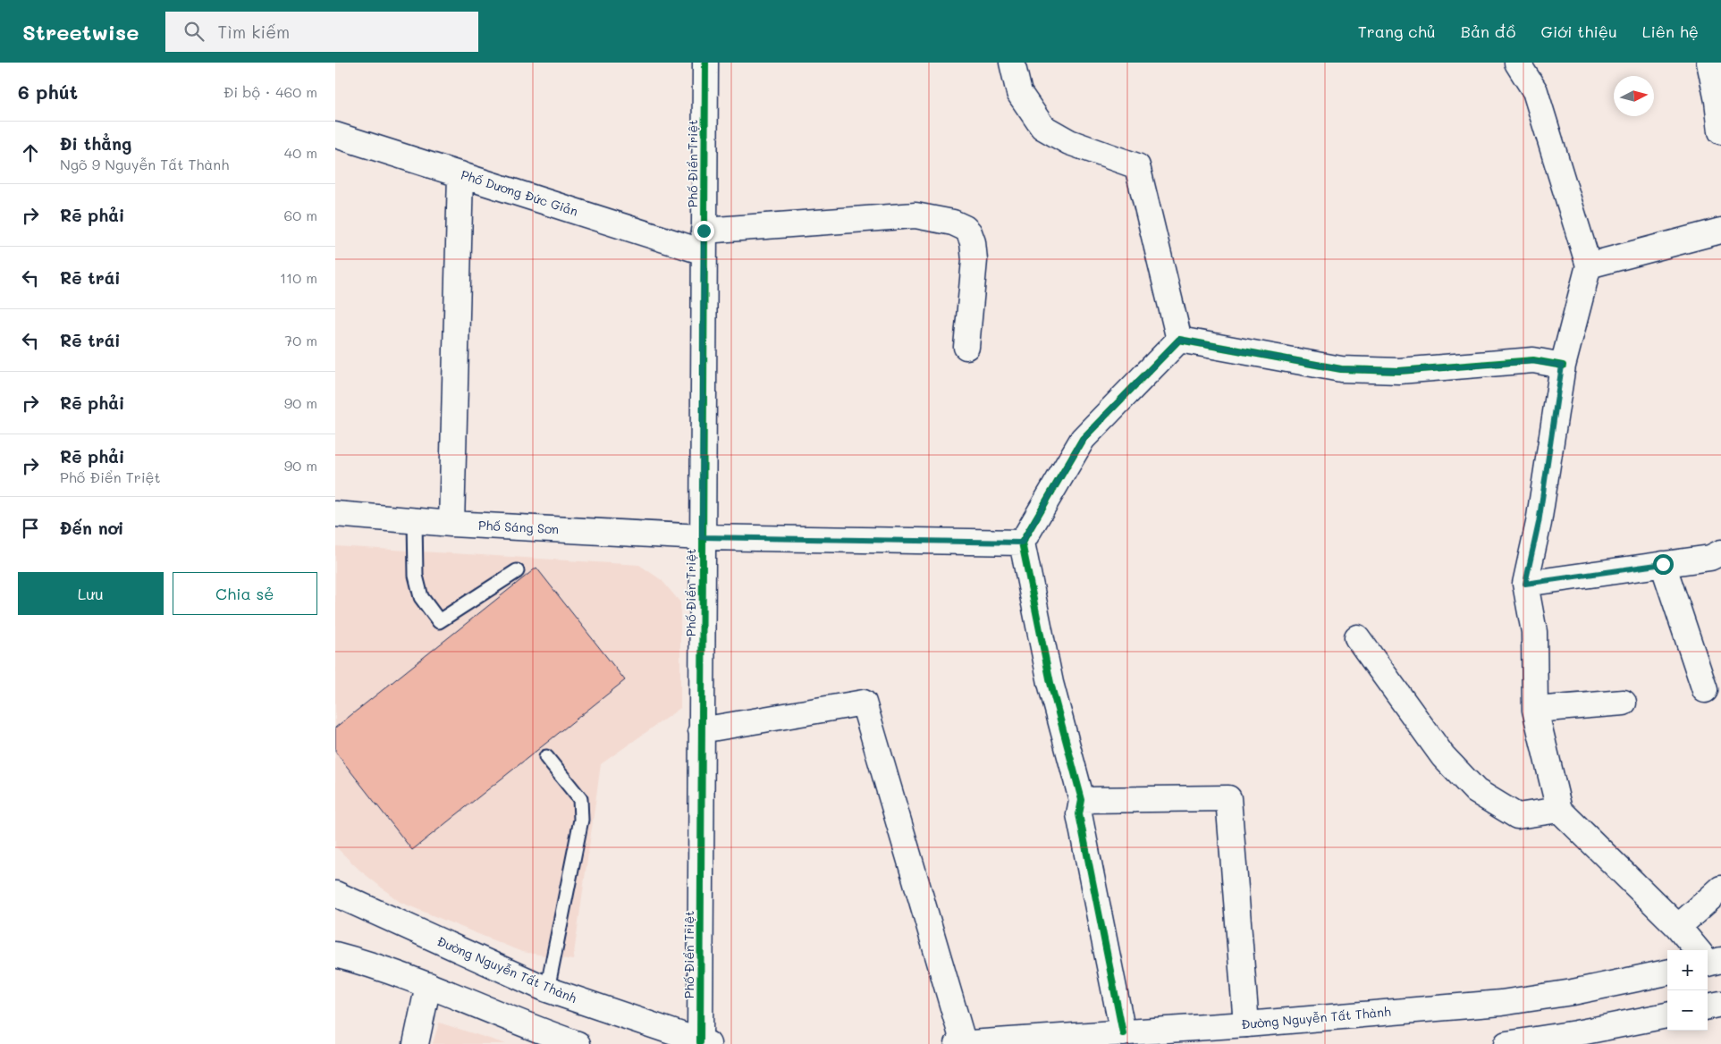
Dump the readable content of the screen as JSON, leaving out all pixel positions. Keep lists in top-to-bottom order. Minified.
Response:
{"streets":{"street":["Phố Điển Triệt","Phố Dương Đức Giản","Phố Sáng Sơn","Đường Nguyễn Tất Thành"]},"crossings":[["Phố Điển Triệt","Phố Dương Đức Giản"],["Phố Điển Triệt","Phố Sáng Sơn"],["Phố Điển Triệt","Đường Nguyễn Tất Thành"]],"north":"right","page":{"header":"Streetwise","search":"Tìm kiếm","nav":["Trang chủ","Bản đồ","Giới thiệu","Liên hệ"],"heading":["6 phút","Đi bộ · 460 m"],"list":[["Đi thẳng","Ngõ 9 Nguyễn Tất Thành","40 m"],["Rẽ phải","60 m"],["Rẽ trái","110 m"],["Rẽ trái","70 m"],["Rẽ phải","90 m"],["Rẽ phải","Phố Điển Triệt","90 m"],"Đến nơi"],"buttons":["Lưu","Chia sẻ"],"map_buttons":["+","−"]}}
